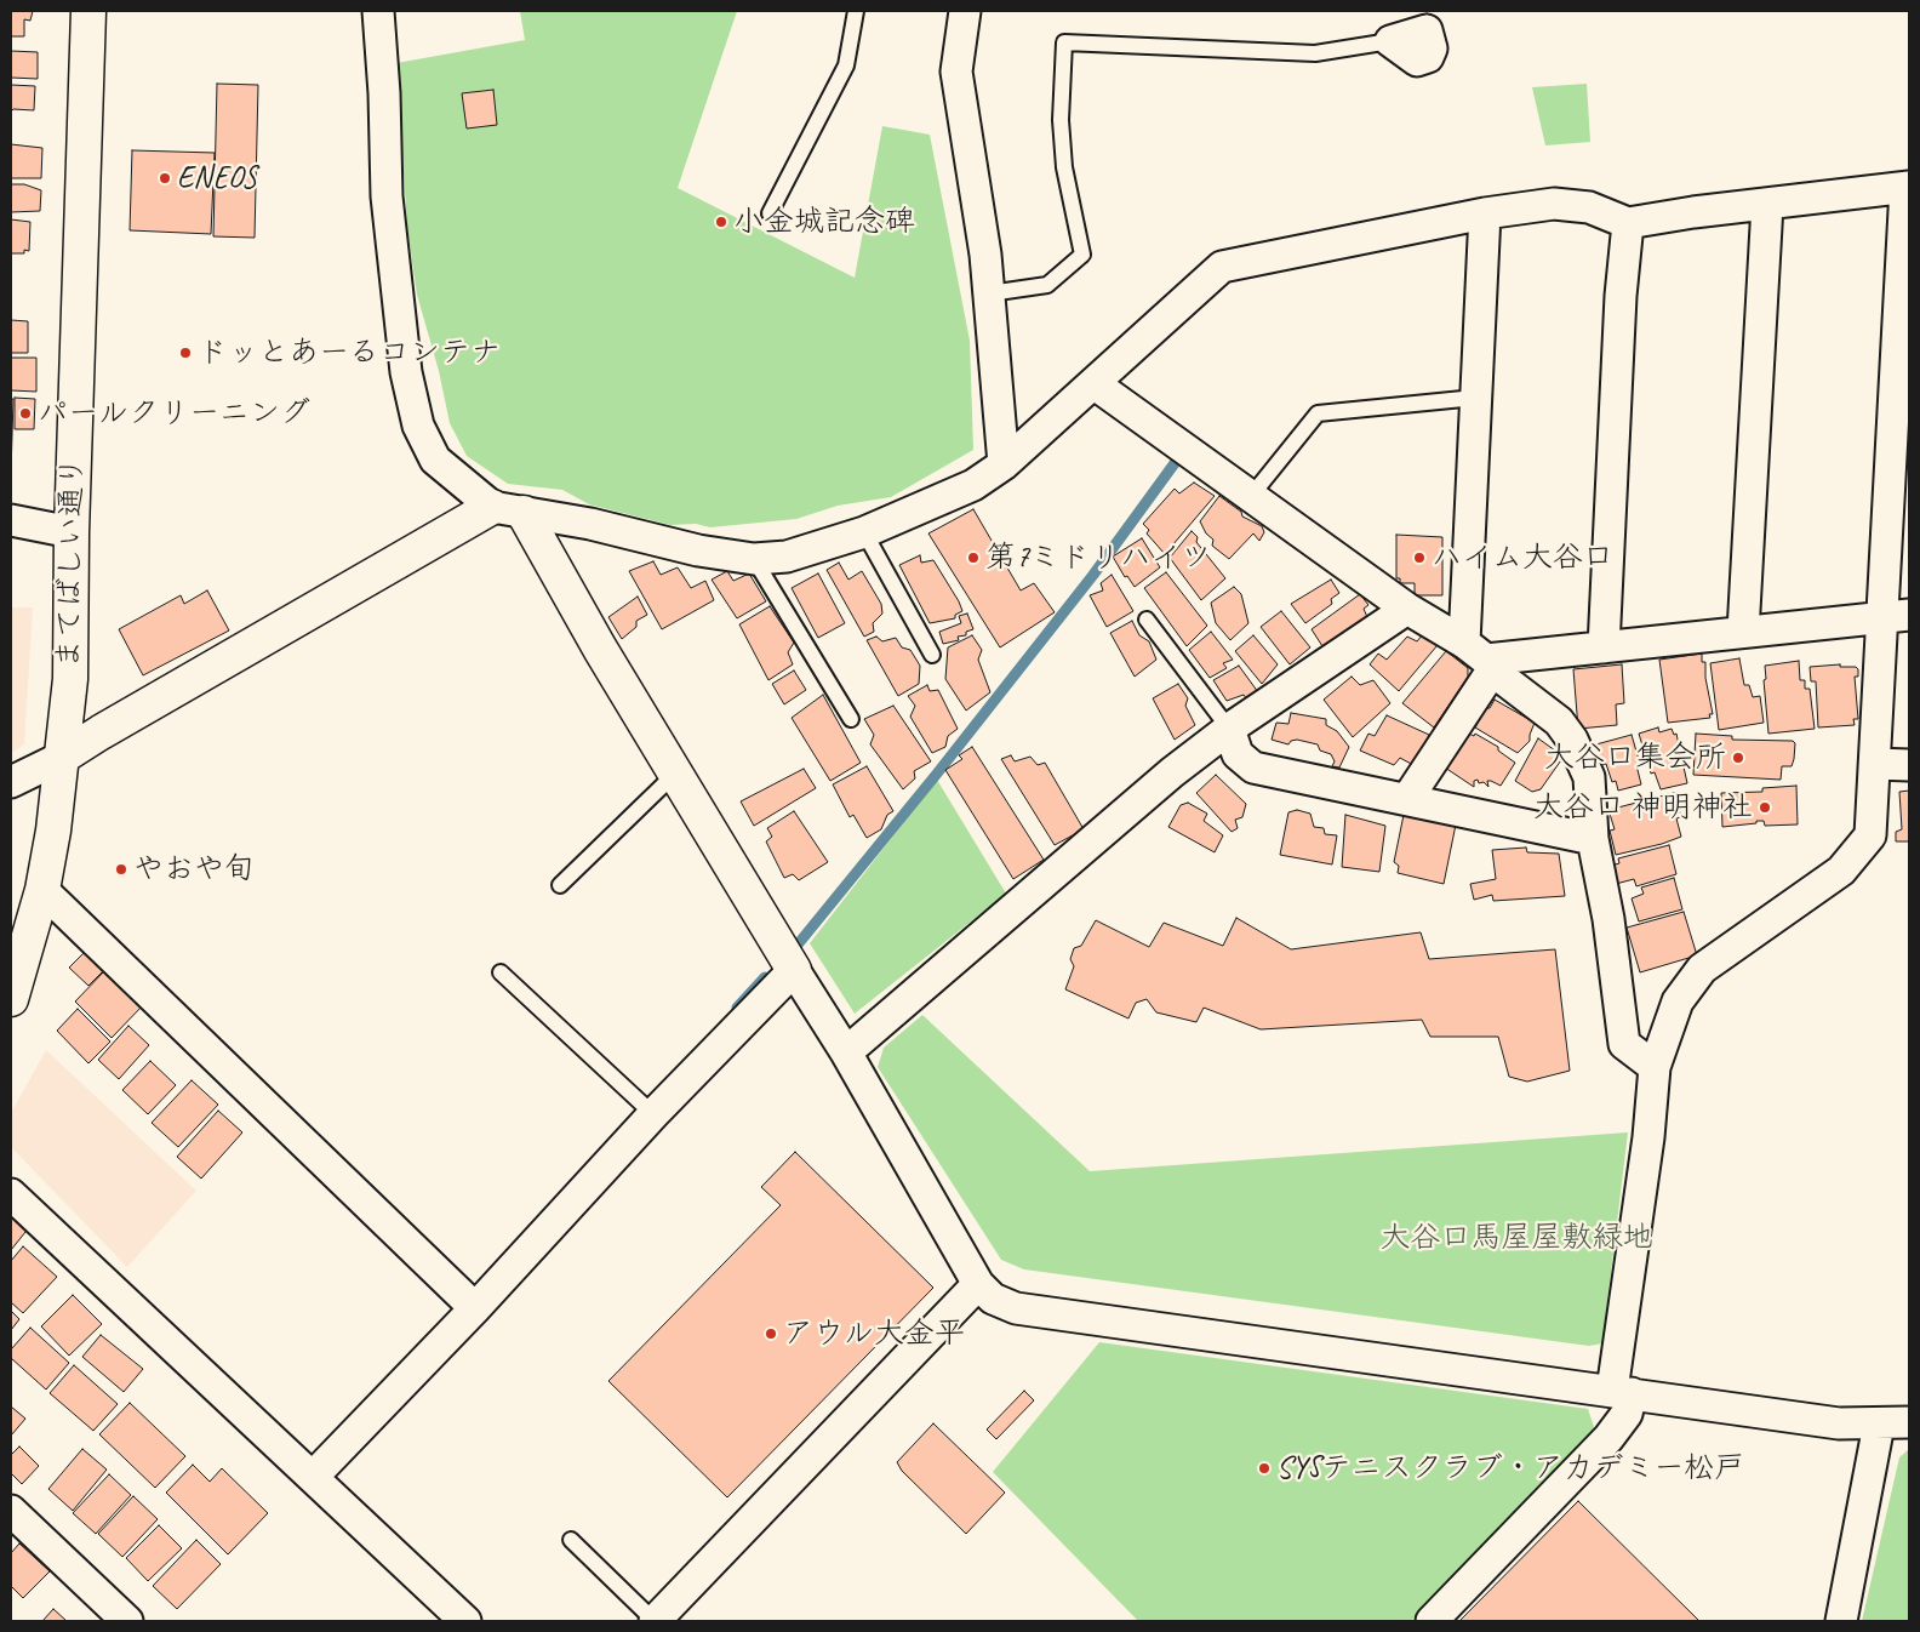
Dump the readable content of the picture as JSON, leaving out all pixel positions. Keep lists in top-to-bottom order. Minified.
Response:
{"streets":{"street":["まてばしい通り"]},"parks":["大谷口馬屋屋敷緑地"],"places":["ENEOS","小金城記念碑","ドッとあーるコンテナ","パールクリーニング","第7ミドリハイツ","ハイム大谷口","大谷口集会所","大谷口 神明神社","やおや旬","アウル大金平","SYSテニスクラブ・アカデミー松戸"]}
